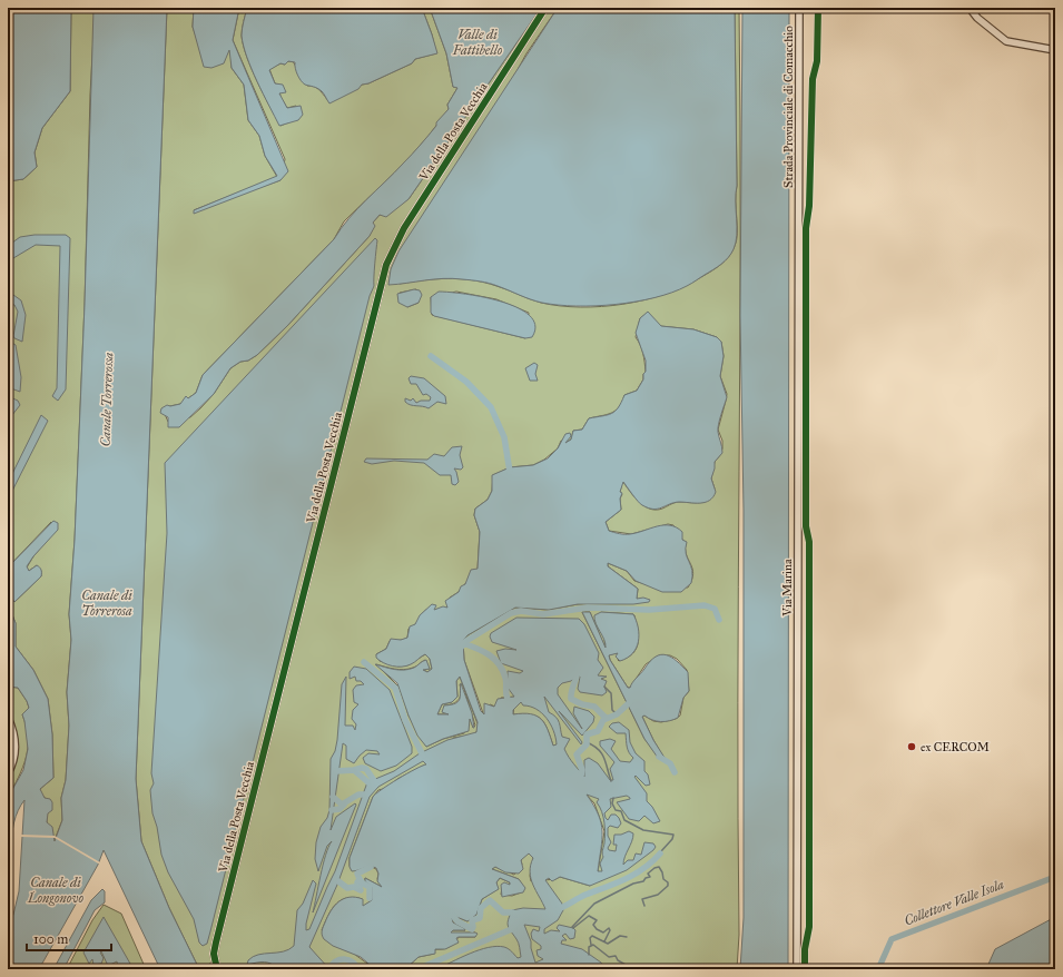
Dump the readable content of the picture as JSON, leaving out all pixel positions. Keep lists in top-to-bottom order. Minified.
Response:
{"streets":{"street":["Strada Provinciale di Comacchio","Via della Posta Vecchia","Via Marina"]},"crossings":[["Strada Provinciale di Comacchio","Via Marina"]],"water":["Valle di Fattibello","Canale Torrerossa","Canale di Torrerosa","Canale di Longonovo","Collettore Valle Isola"],"places":["ex CERCOM"],"scale_bar":"100 m"}
